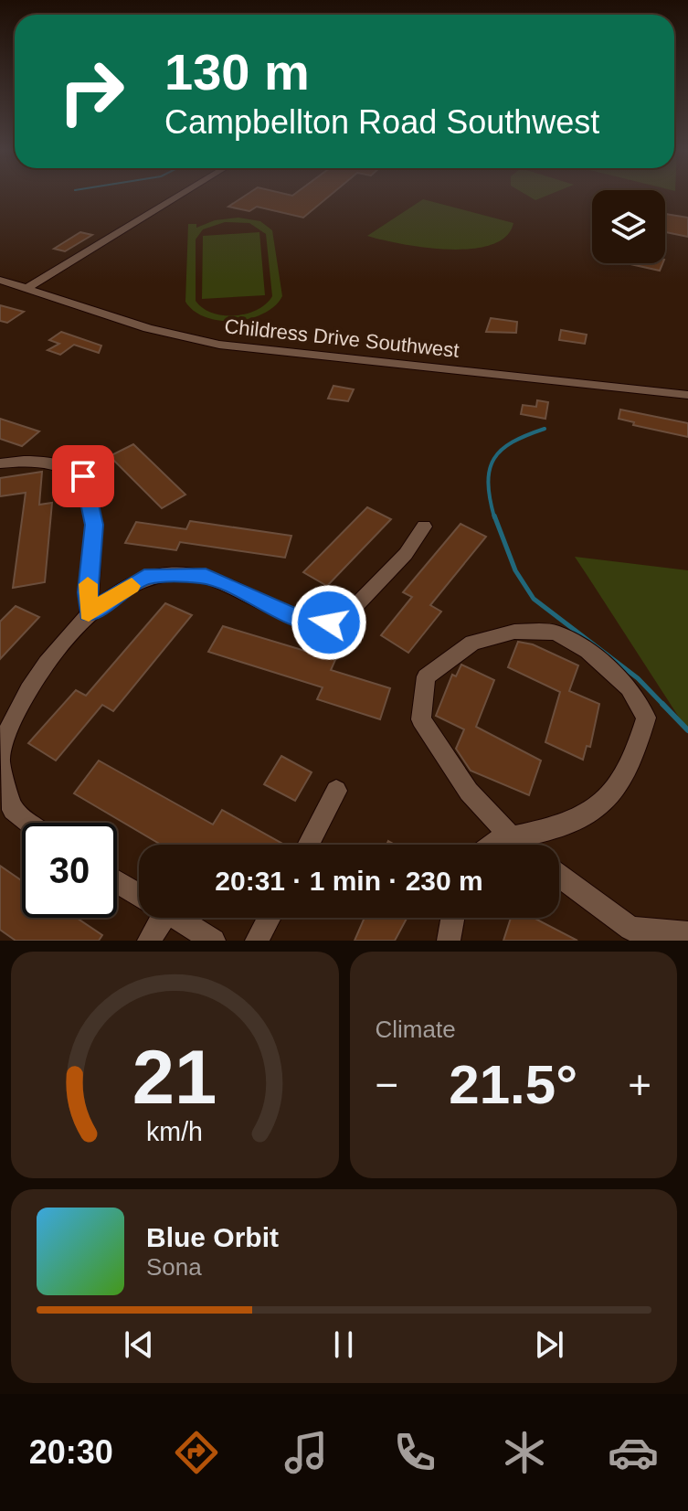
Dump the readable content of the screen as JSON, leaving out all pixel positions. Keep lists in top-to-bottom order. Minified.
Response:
{"streets":{"street":["Childress Drive Southwest"]},"page":{"turn":["130 m","Campbellton Road Southwest"],"limit":"30","trip":"20:31 · 1 min · 230 m","tile":"Climate","heat":["−","21.5°","+"],"song":["Blue Orbit","Sona"],"tabs":"20:30","gauge":["21","km/h"]}}
